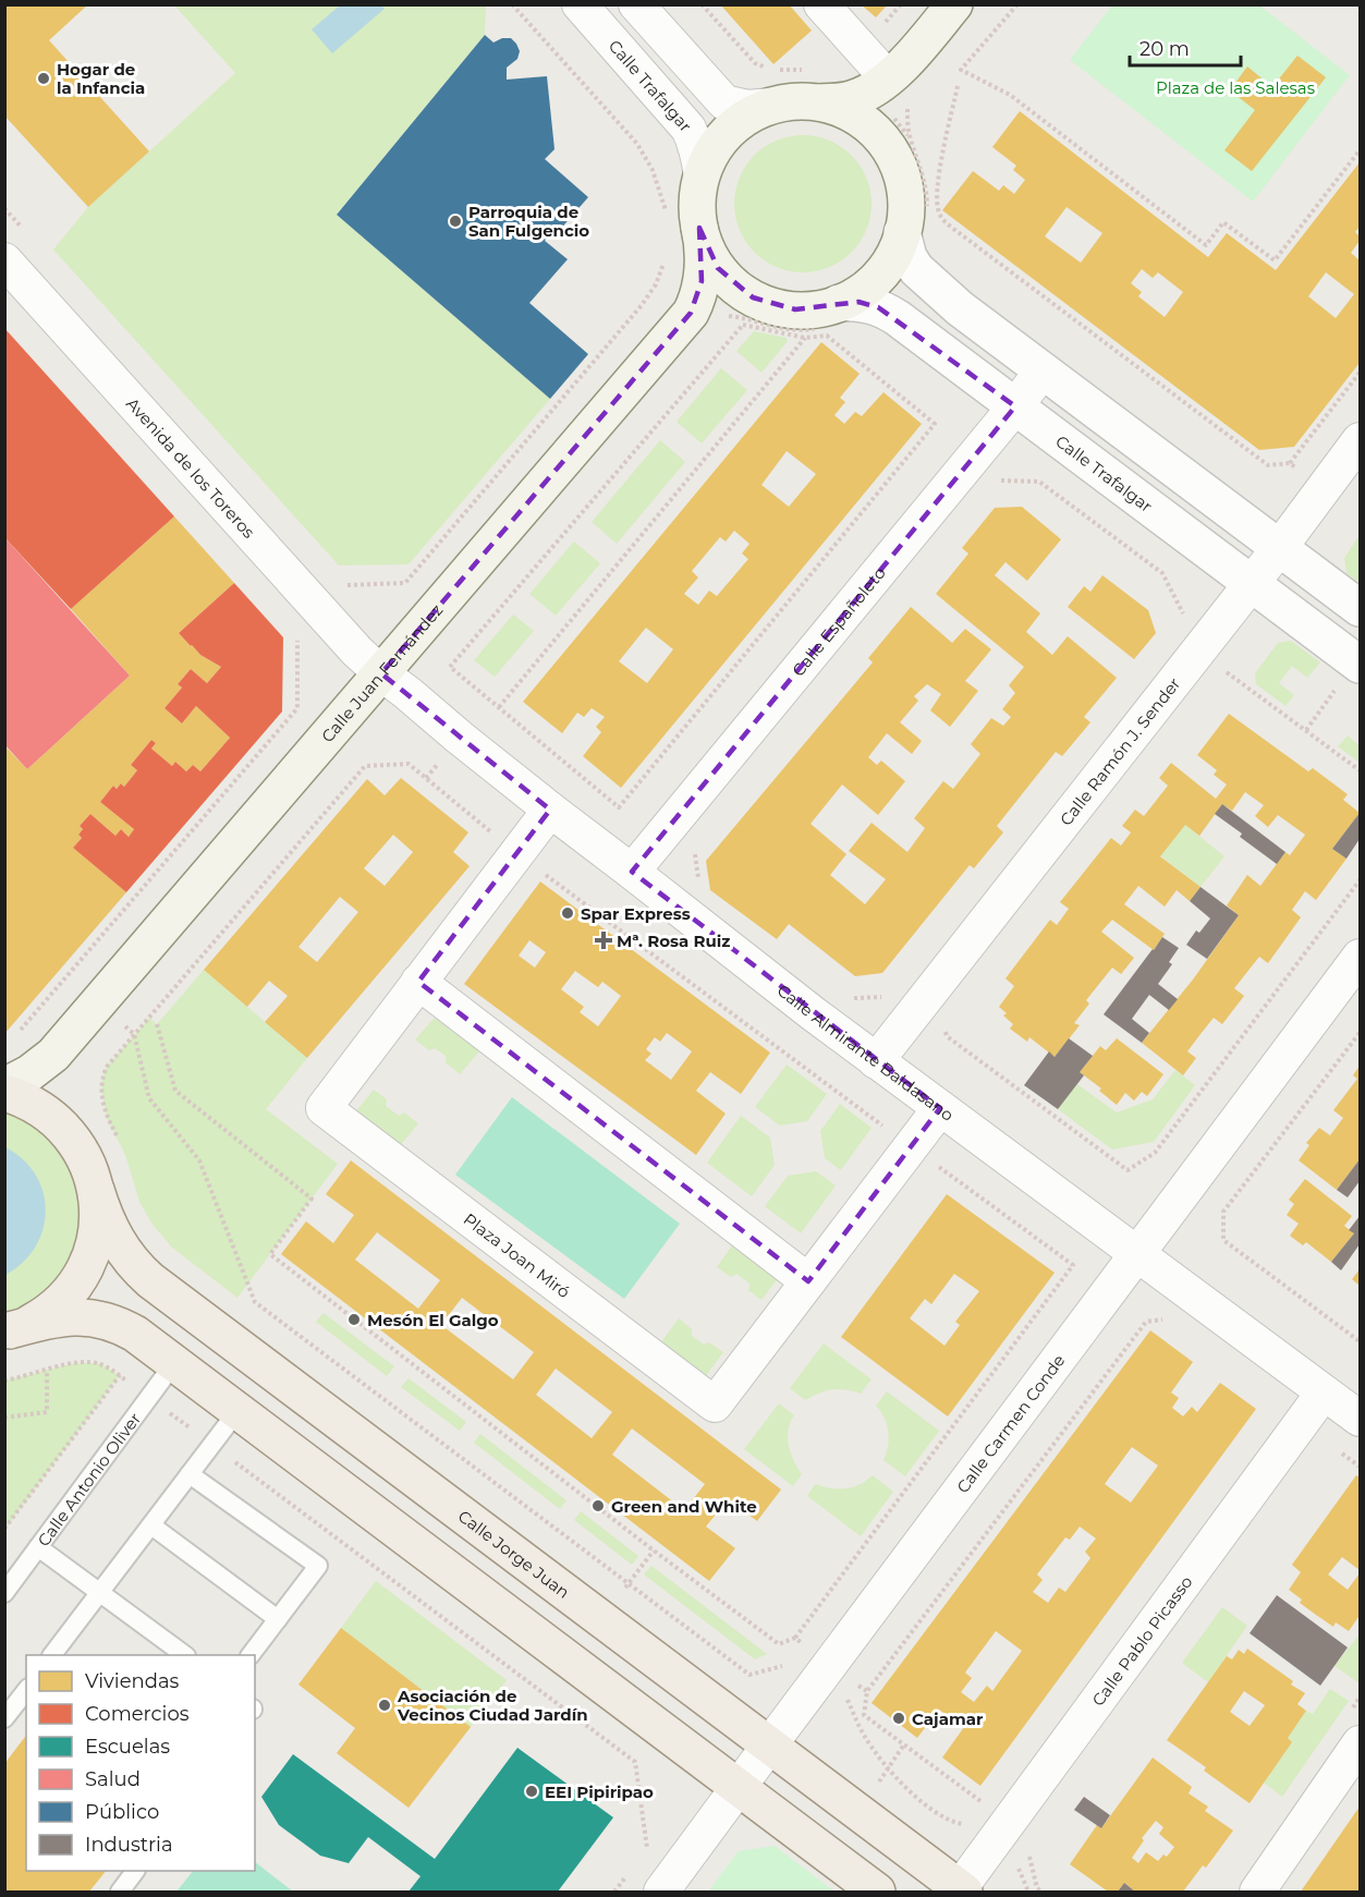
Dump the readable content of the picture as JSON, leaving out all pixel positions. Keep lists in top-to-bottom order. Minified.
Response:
{"streets":{"main road":["Calle Juan Fernández","Calle Jorge Juan"],"street":["Calle Trafalgar","Avenida de los Toreros","Calle Españoleto","Calle Ramón J. Sender","Calle Almirante Baldasano","Plaza Joan Miró","Calle Carmen Conde","Calle Pablo Picasso"],"lane":["Calle Antonio Oliver"]},"crossings":[["Calle Trafalgar","Calle Españoleto"],["Calle Trafalgar","Calle Juan Fernández"],["Calle Trafalgar","Calle Ramón J. Sender"],["Avenida de los Toreros","Calle Juan Fernández"],["Avenida de los Toreros","Calle Almirante Baldasano"],["Calle Españoleto","Calle Almirante Baldasano"],["Calle Juan Fernández","Calle Almirante Baldasano"],["Calle Ramón J. Sender","Calle Almirante Baldasano"],["Calle Almirante Baldasano","Plaza Joan Miró"],["Calle Almirante Baldasano","Calle Carmen Conde"],["Calle Almirante Baldasano","Calle Pablo Picasso"],["Calle Carmen Conde","Calle Jorge Juan"],["Calle Jorge Juan","Calle Pablo Picasso"]],"parks":["Plaza de las Salesas"],"places":{"other":["Hogar de la Infancia","Parroquia de San Fulgencio","Spar Express","Mesón El Galgo","Green and White","Asociación de Vecinos Ciudad Jardín","Cajamar","EEI Pipiripao"],"health":["Mª. Rosa Ruiz"]},"legend":["Viviendas","Comercios","Escuelas","Salud","Público","Industria"],"scale_bar":"20 m"}
